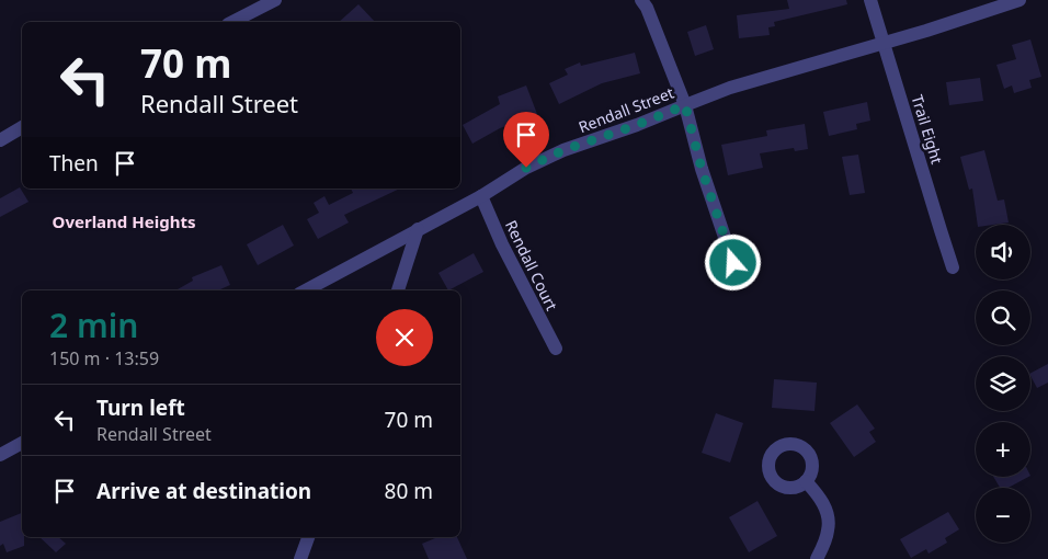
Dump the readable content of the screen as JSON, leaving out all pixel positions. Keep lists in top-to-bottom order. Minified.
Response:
{"streets":{"street":["Rendall Street","Trail Eight","Rendall Court"]},"crossings":[["Rendall Street","Trail Eight"],["Rendall Street","Rendall Court"]],"districts":["Overland Heights"],"page":{"turn":["70 m","Rendall Street"],"then":"Then","map_buttons":["+","−"],"heading":["2 min","150 m · 13:59"],"list":[{"name":"Turn left","note":"Rendall Street","value":"70 m"},{"name":"Arrive at destination","value":"80 m"}]}}
